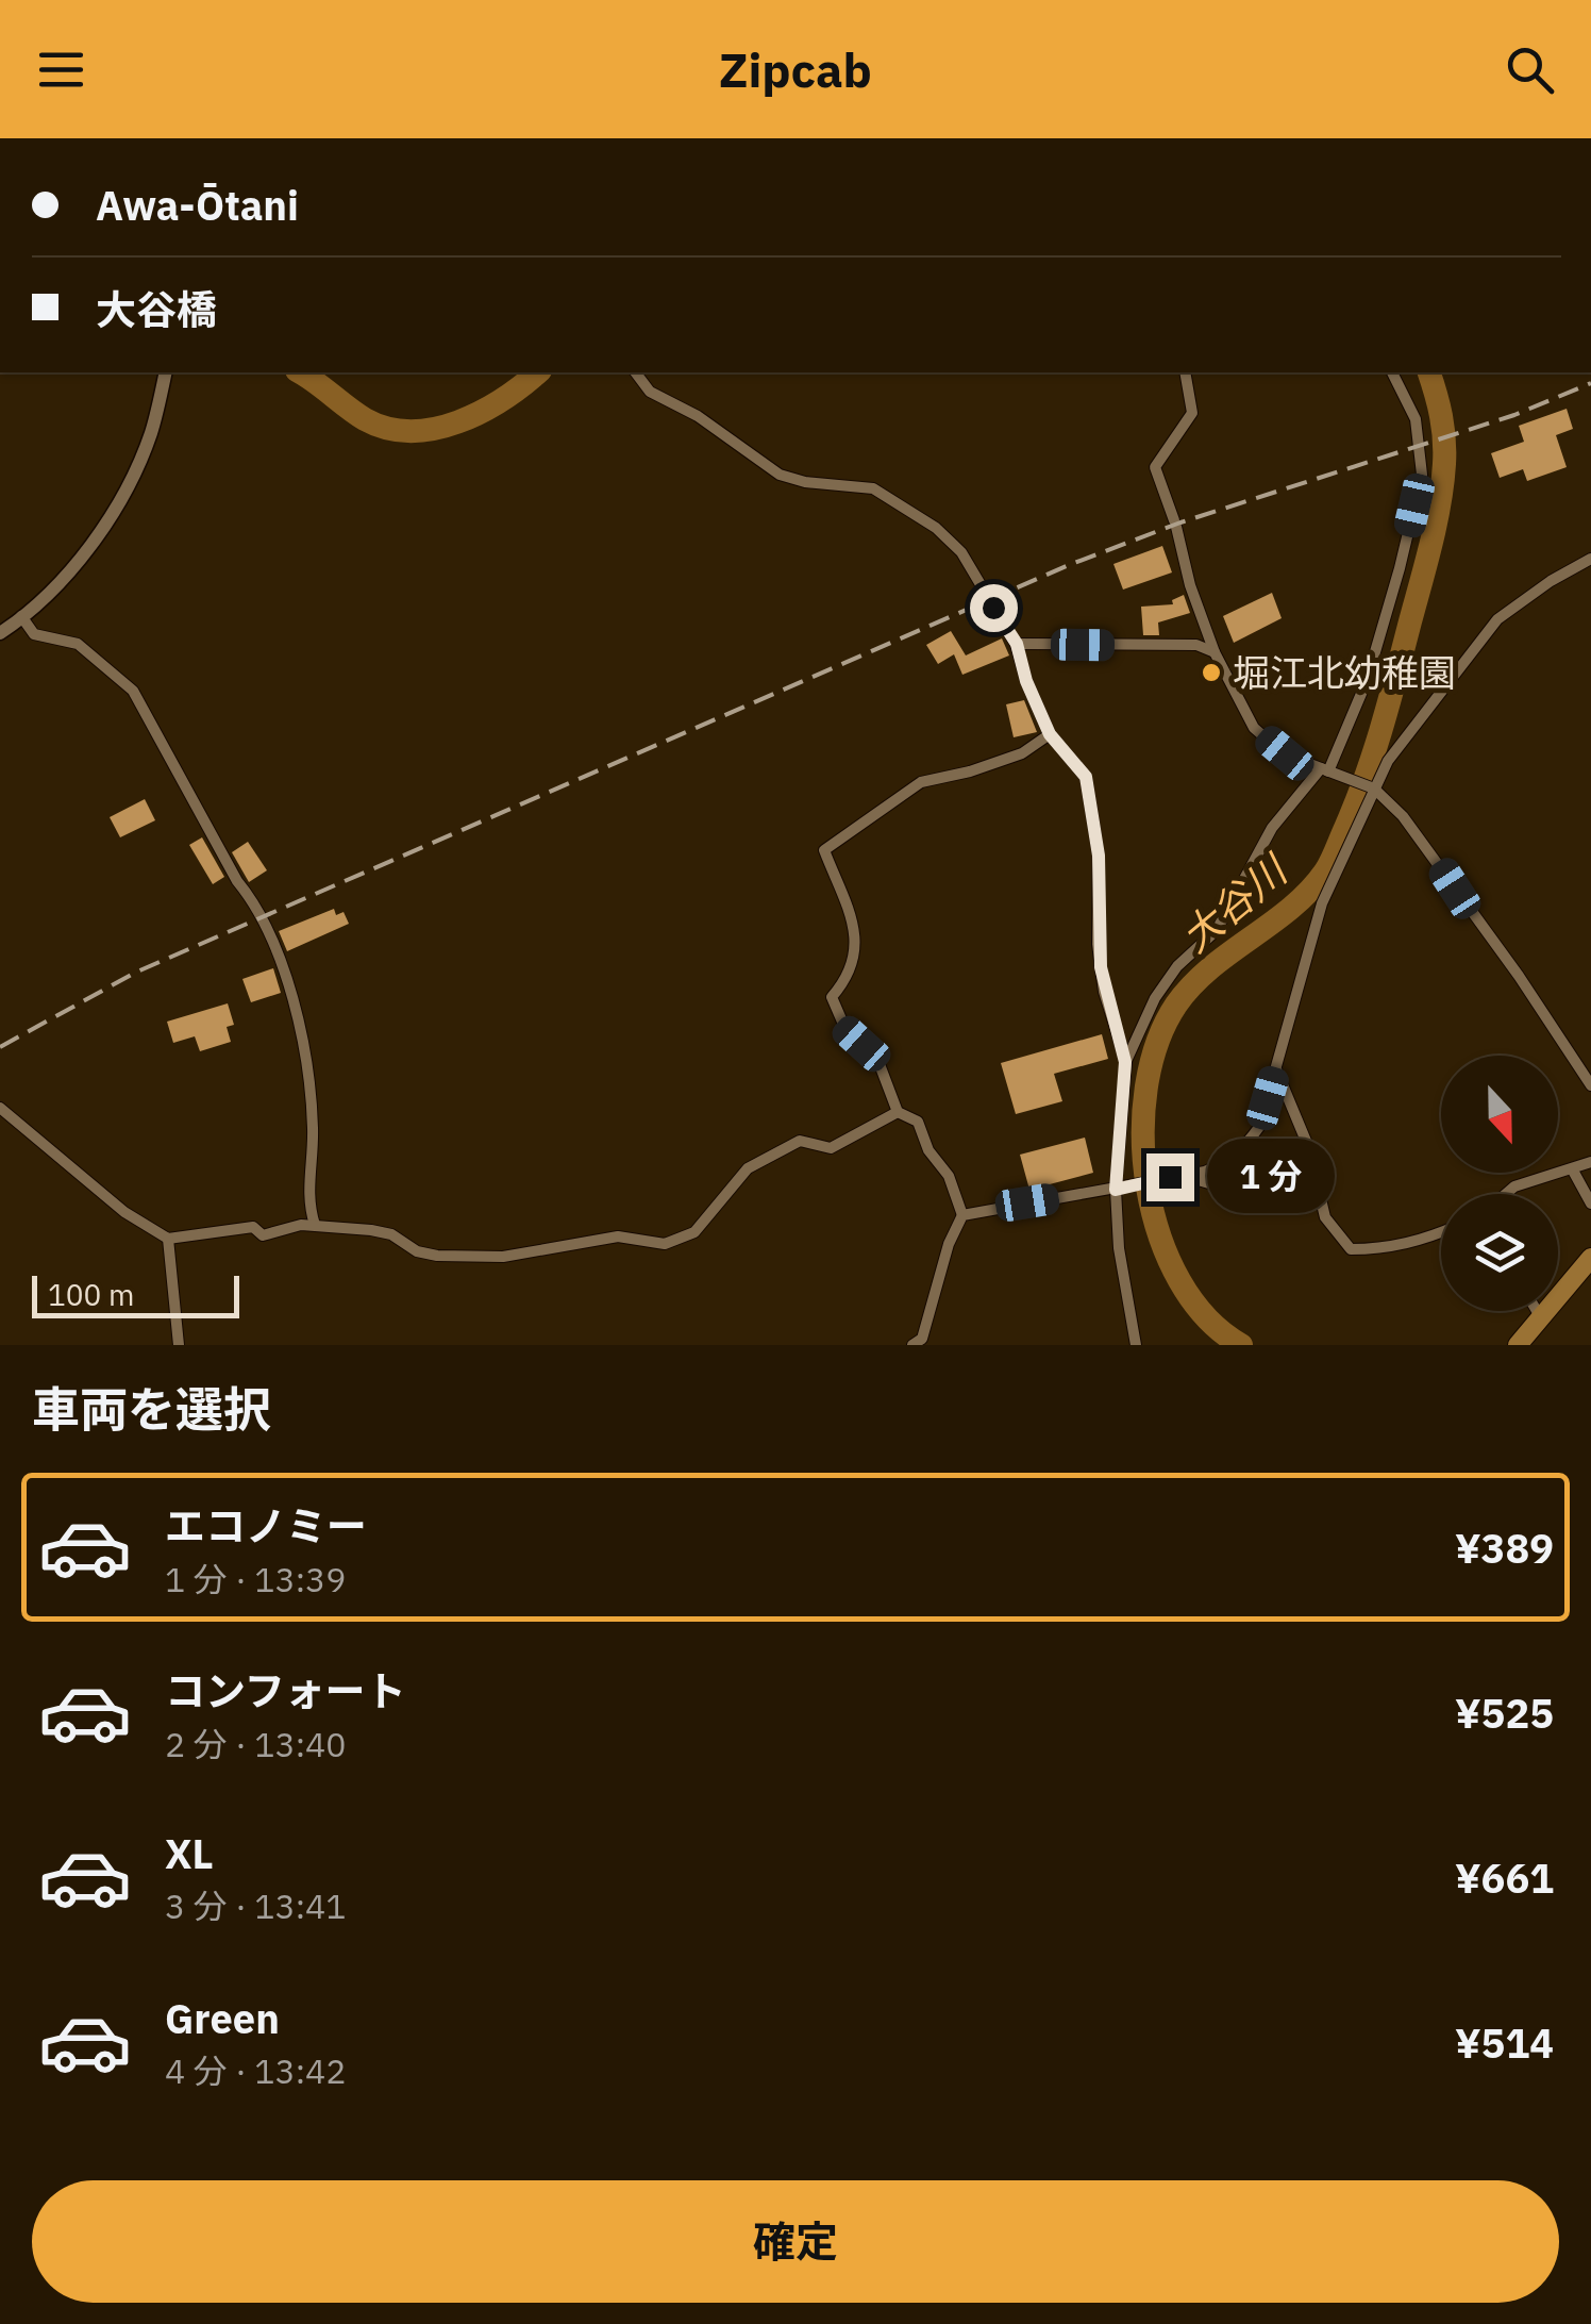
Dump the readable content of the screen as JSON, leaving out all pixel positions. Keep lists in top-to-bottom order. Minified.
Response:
{"water":["大谷川"],"places":["堀江北幼稚園"],"scale_bar":"100 m","north":"bottom","page":{"header":"Zipcab","banner":["Awa-Ōtani","大谷橋"],"bubble":"1 分","scale":"100 m","heading":"車両を選択","list":[{"name":"エコノミー","note":"1 分 · 13:39","value":"¥389"},{"name":"コンフォート","note":"2 分 · 13:40","value":"¥525"},{"name":"XL","note":"3 分 · 13:41","value":"¥661"},{"name":"Green","note":"4 分 · 13:42","value":"¥514"}],"buttons":"確定"}}
